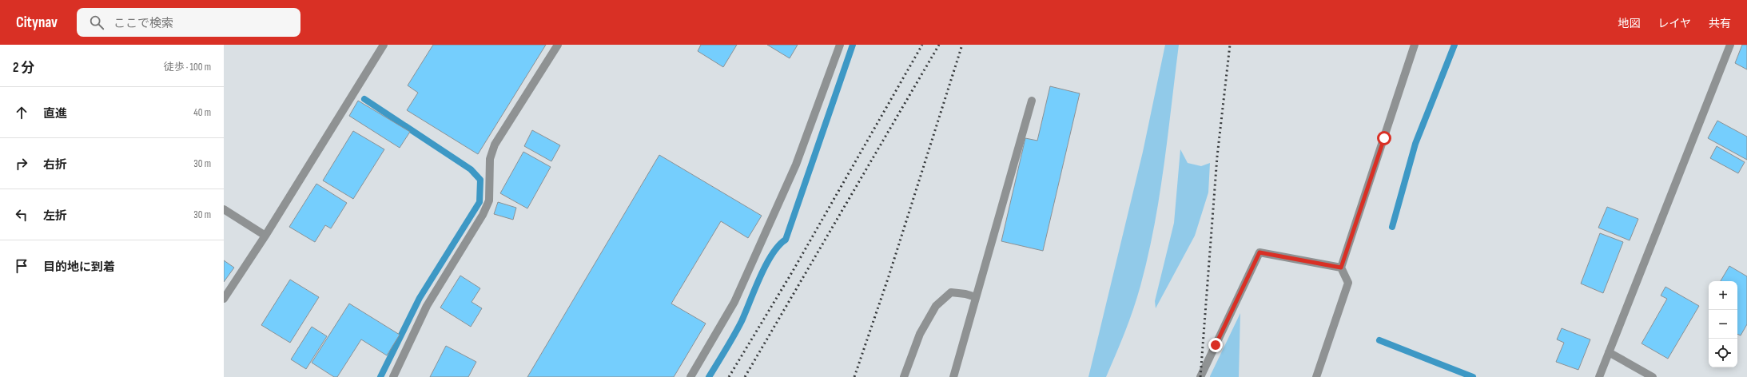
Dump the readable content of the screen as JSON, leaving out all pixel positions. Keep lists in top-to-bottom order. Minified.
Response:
{"page":{"header":"Citynav","search":"ここで検索","nav":["地図","レイヤ","共有"],"heading":["2 分","徒歩 · 100 m"],"list":[["直進","40 m"],["右折","30 m"],["左折","30 m"],"目的地に到着"],"map_buttons":["+","−"]}}
